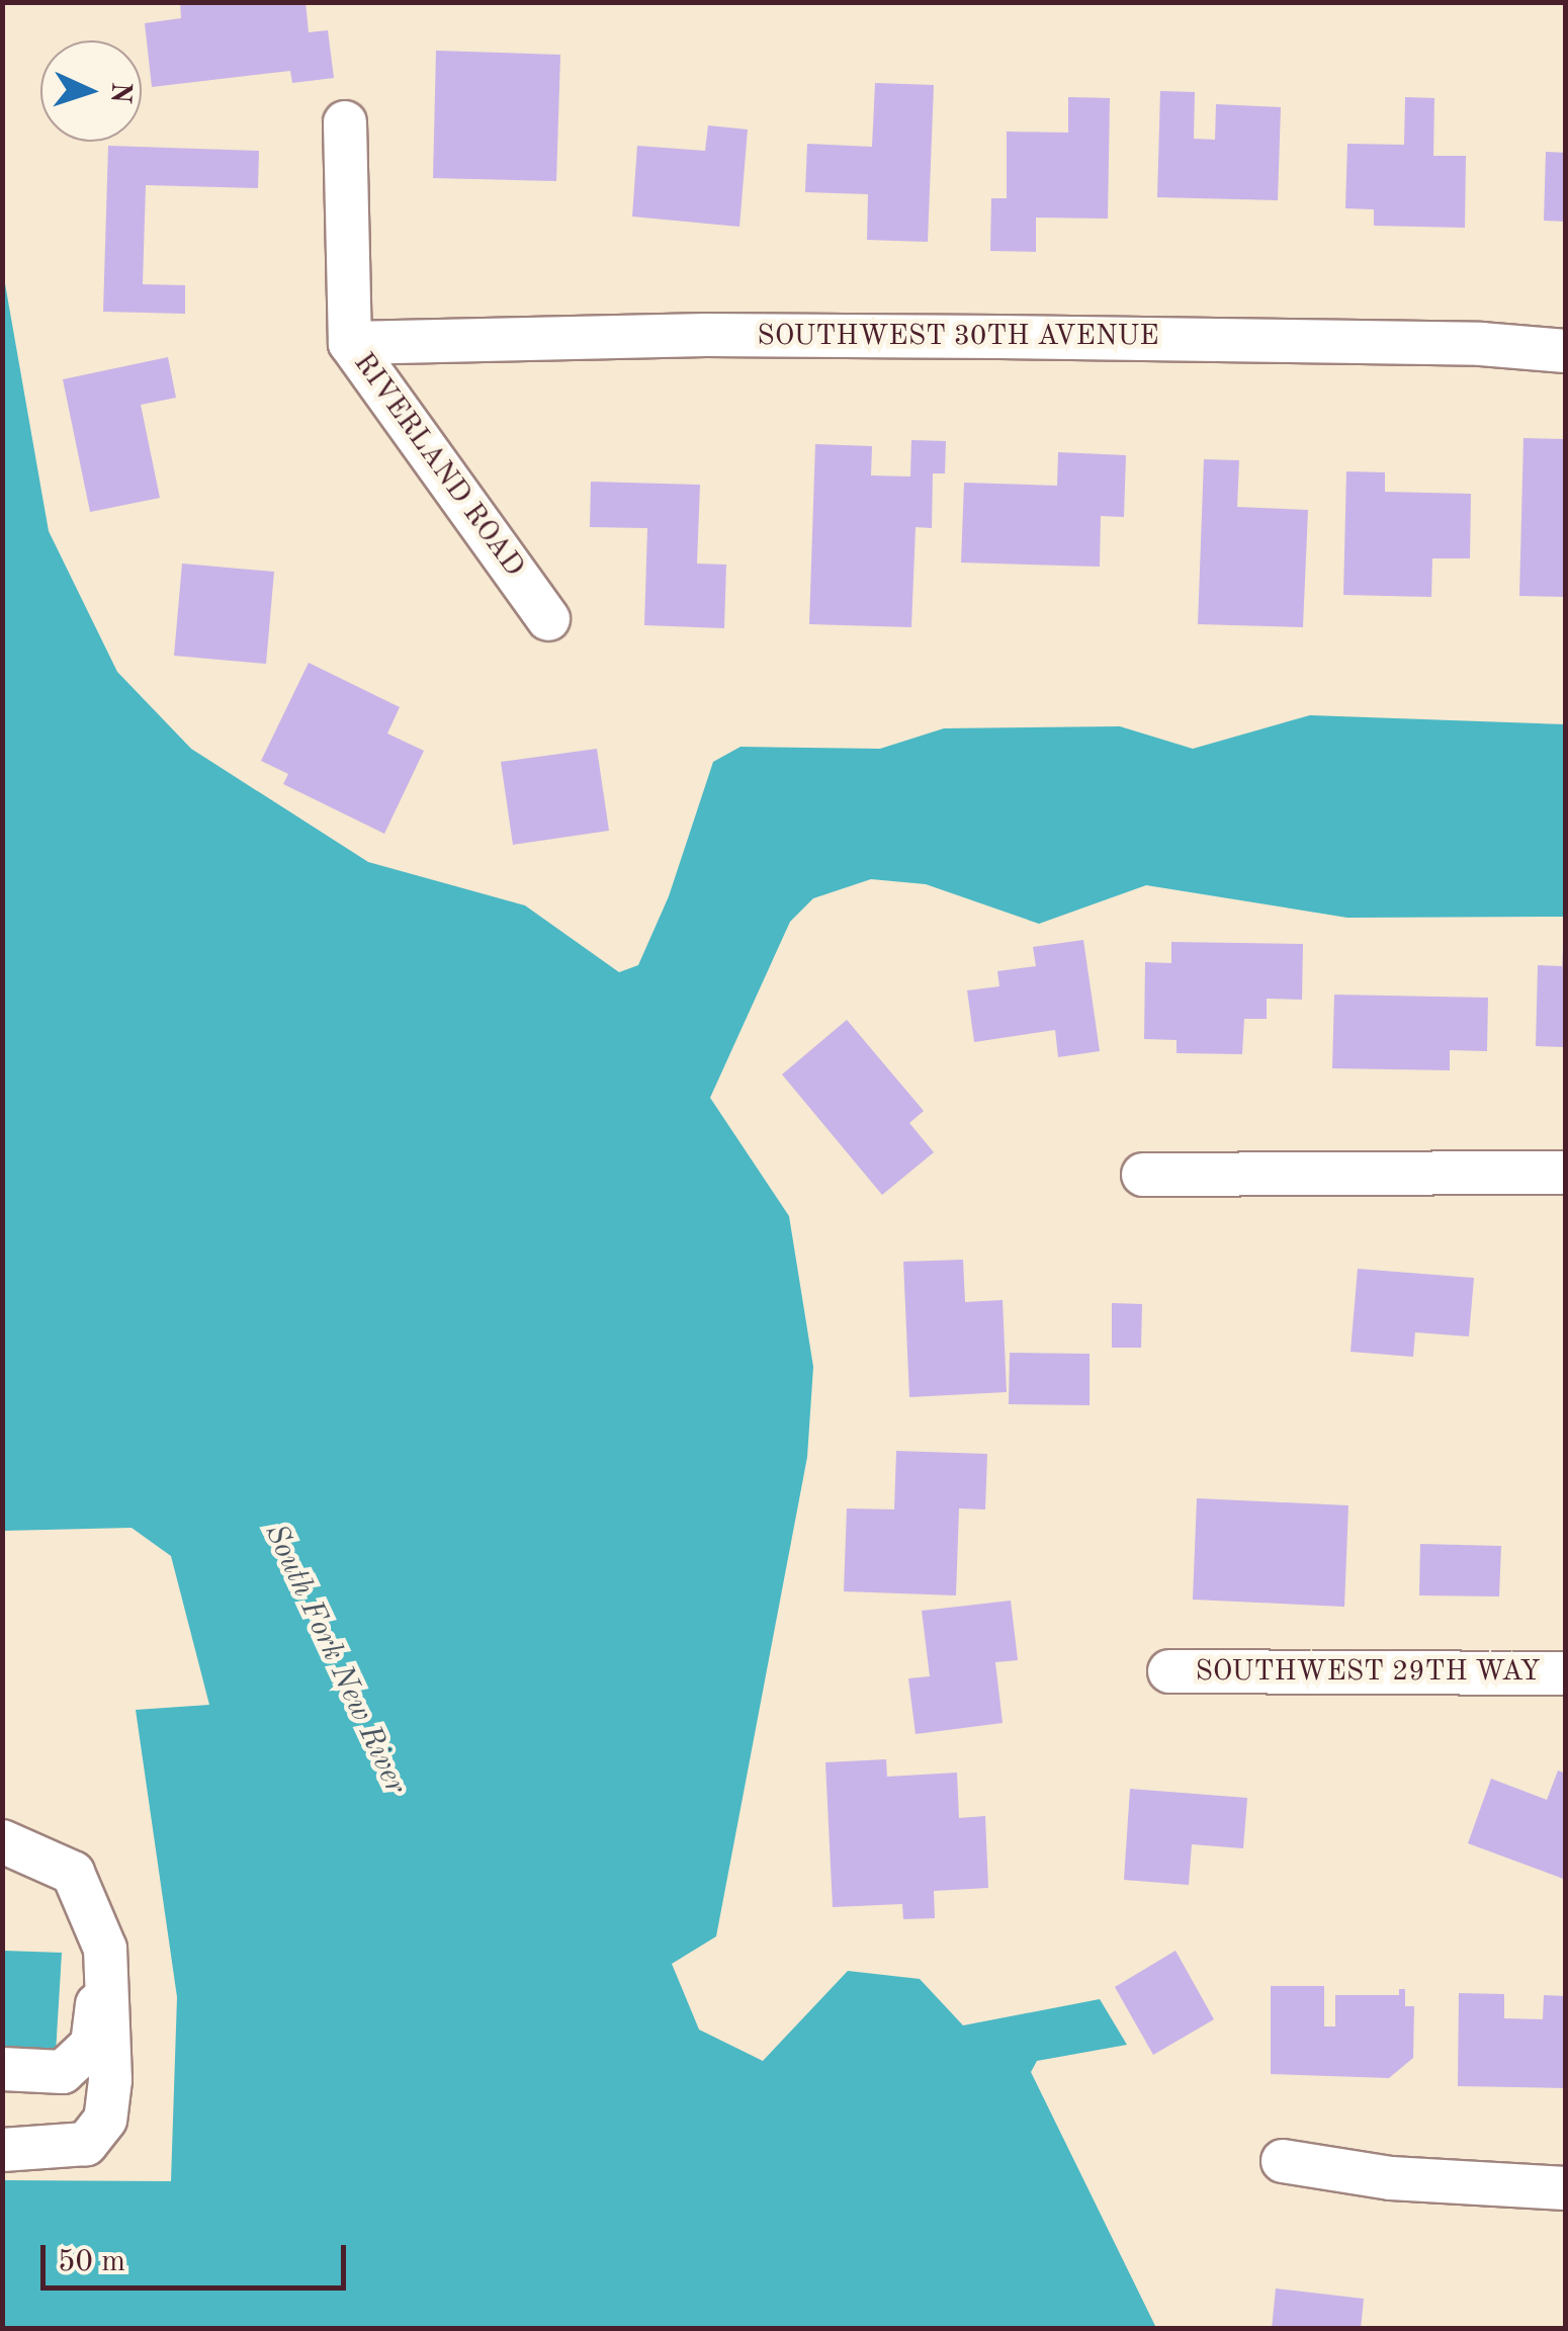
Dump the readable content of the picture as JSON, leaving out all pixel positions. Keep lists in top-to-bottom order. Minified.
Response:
{"streets":{"street":["SOUTHWEST 30TH AVENUE","RIVERLAND ROAD","SOUTHWEST 29TH WAY"]},"crossings":[["SOUTHWEST 30TH AVENUE","RIVERLAND ROAD"]],"water":["South Fork New River"],"scale_bar":"50 m","north":"right"}
